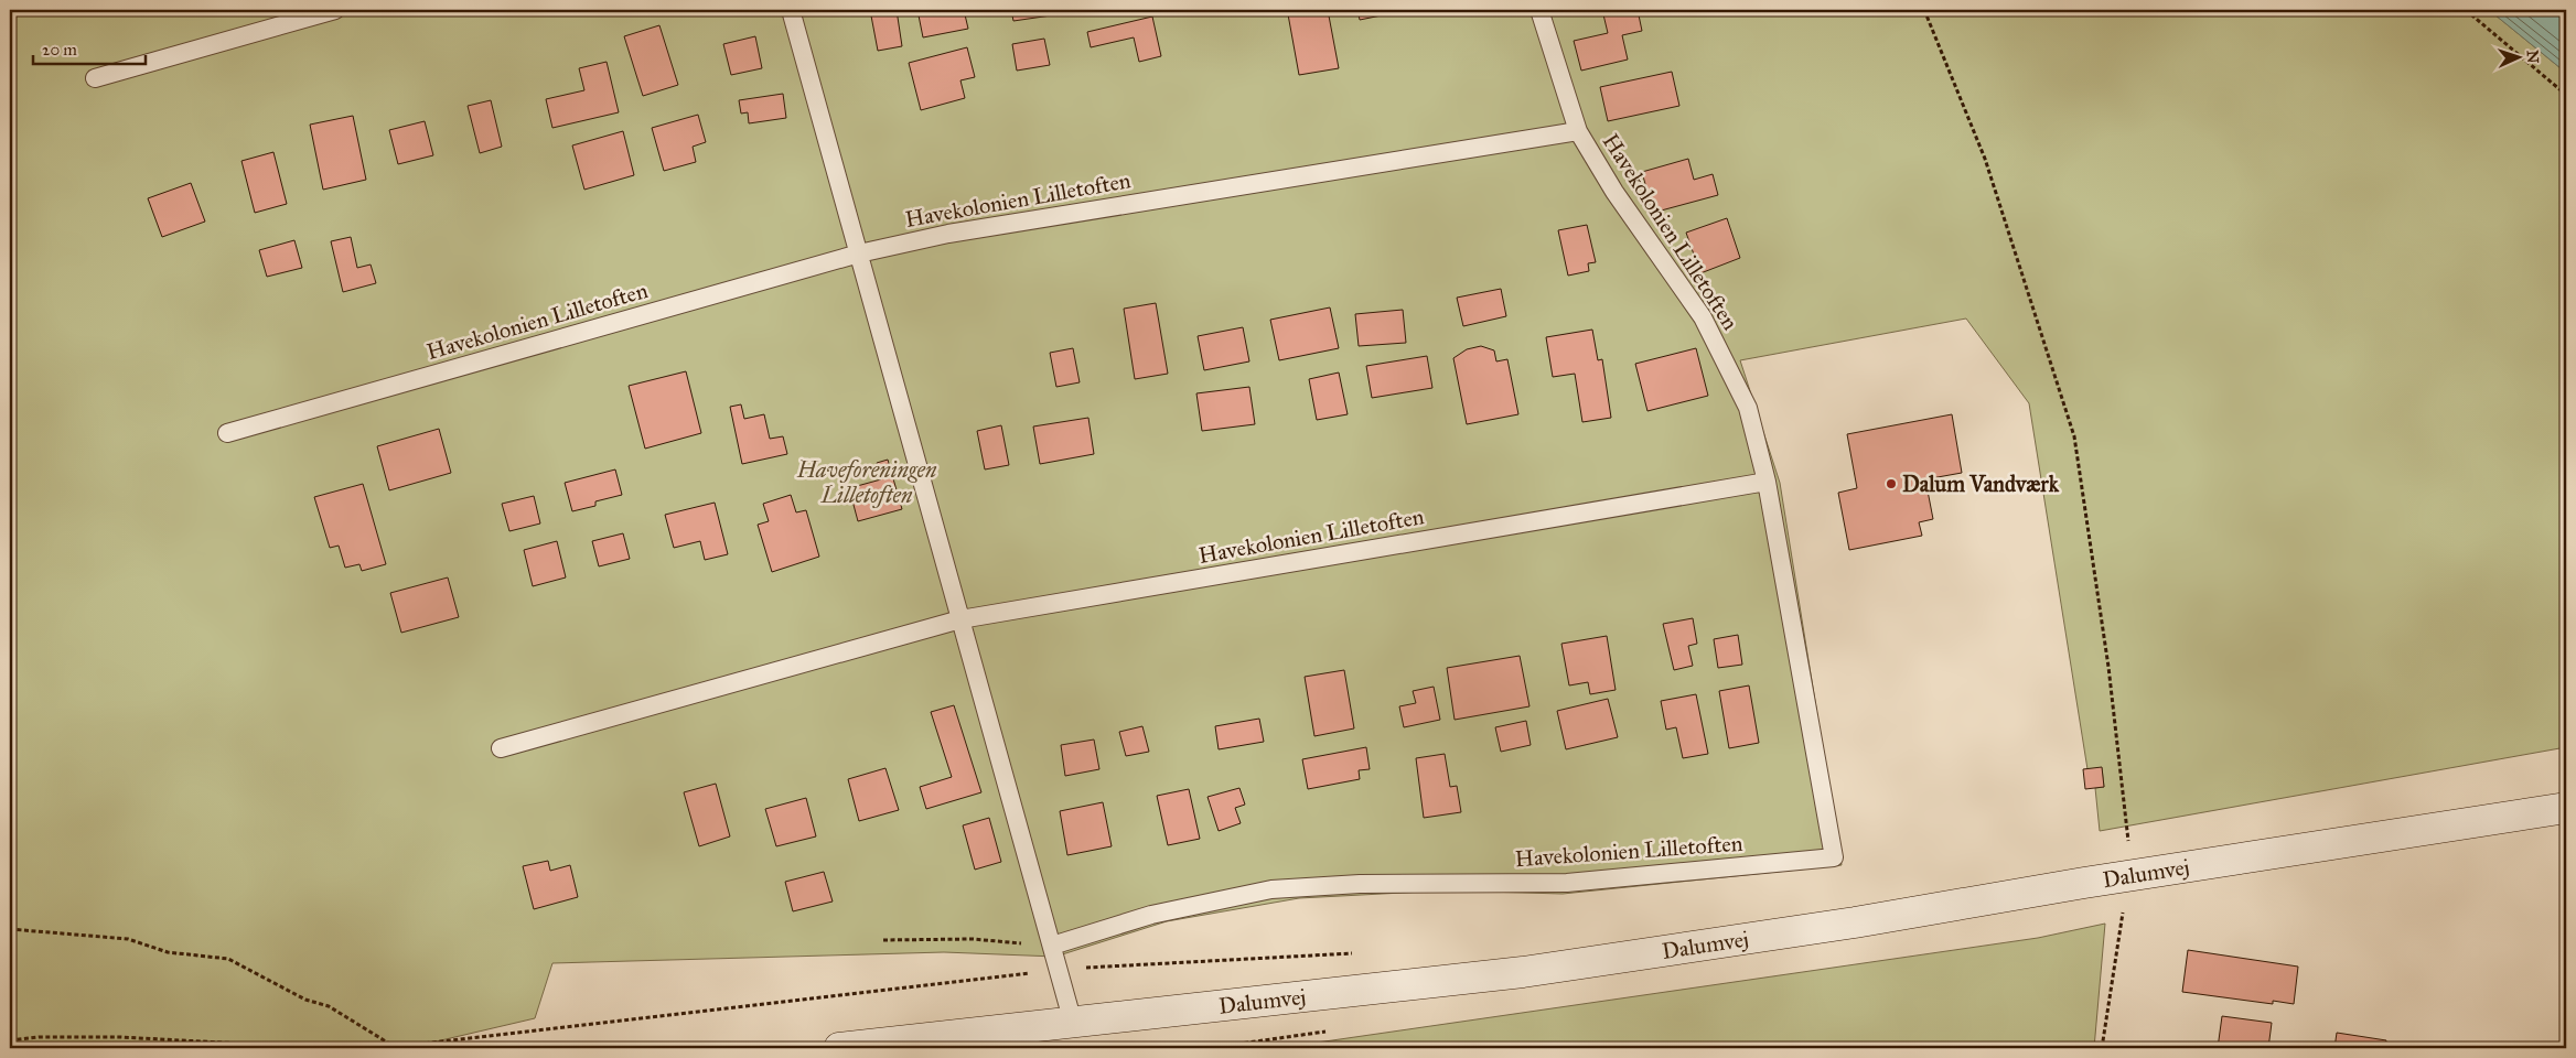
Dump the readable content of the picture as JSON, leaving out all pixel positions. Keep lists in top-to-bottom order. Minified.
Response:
{"streets":{"street":["Dalumvej"],"lane":["Havekolonien Lilletoften"]},"parks":["Haveforeningen Lilletoften"],"places":["Dalum Vandværk"],"scale_bar":"20 m","north":"right"}
